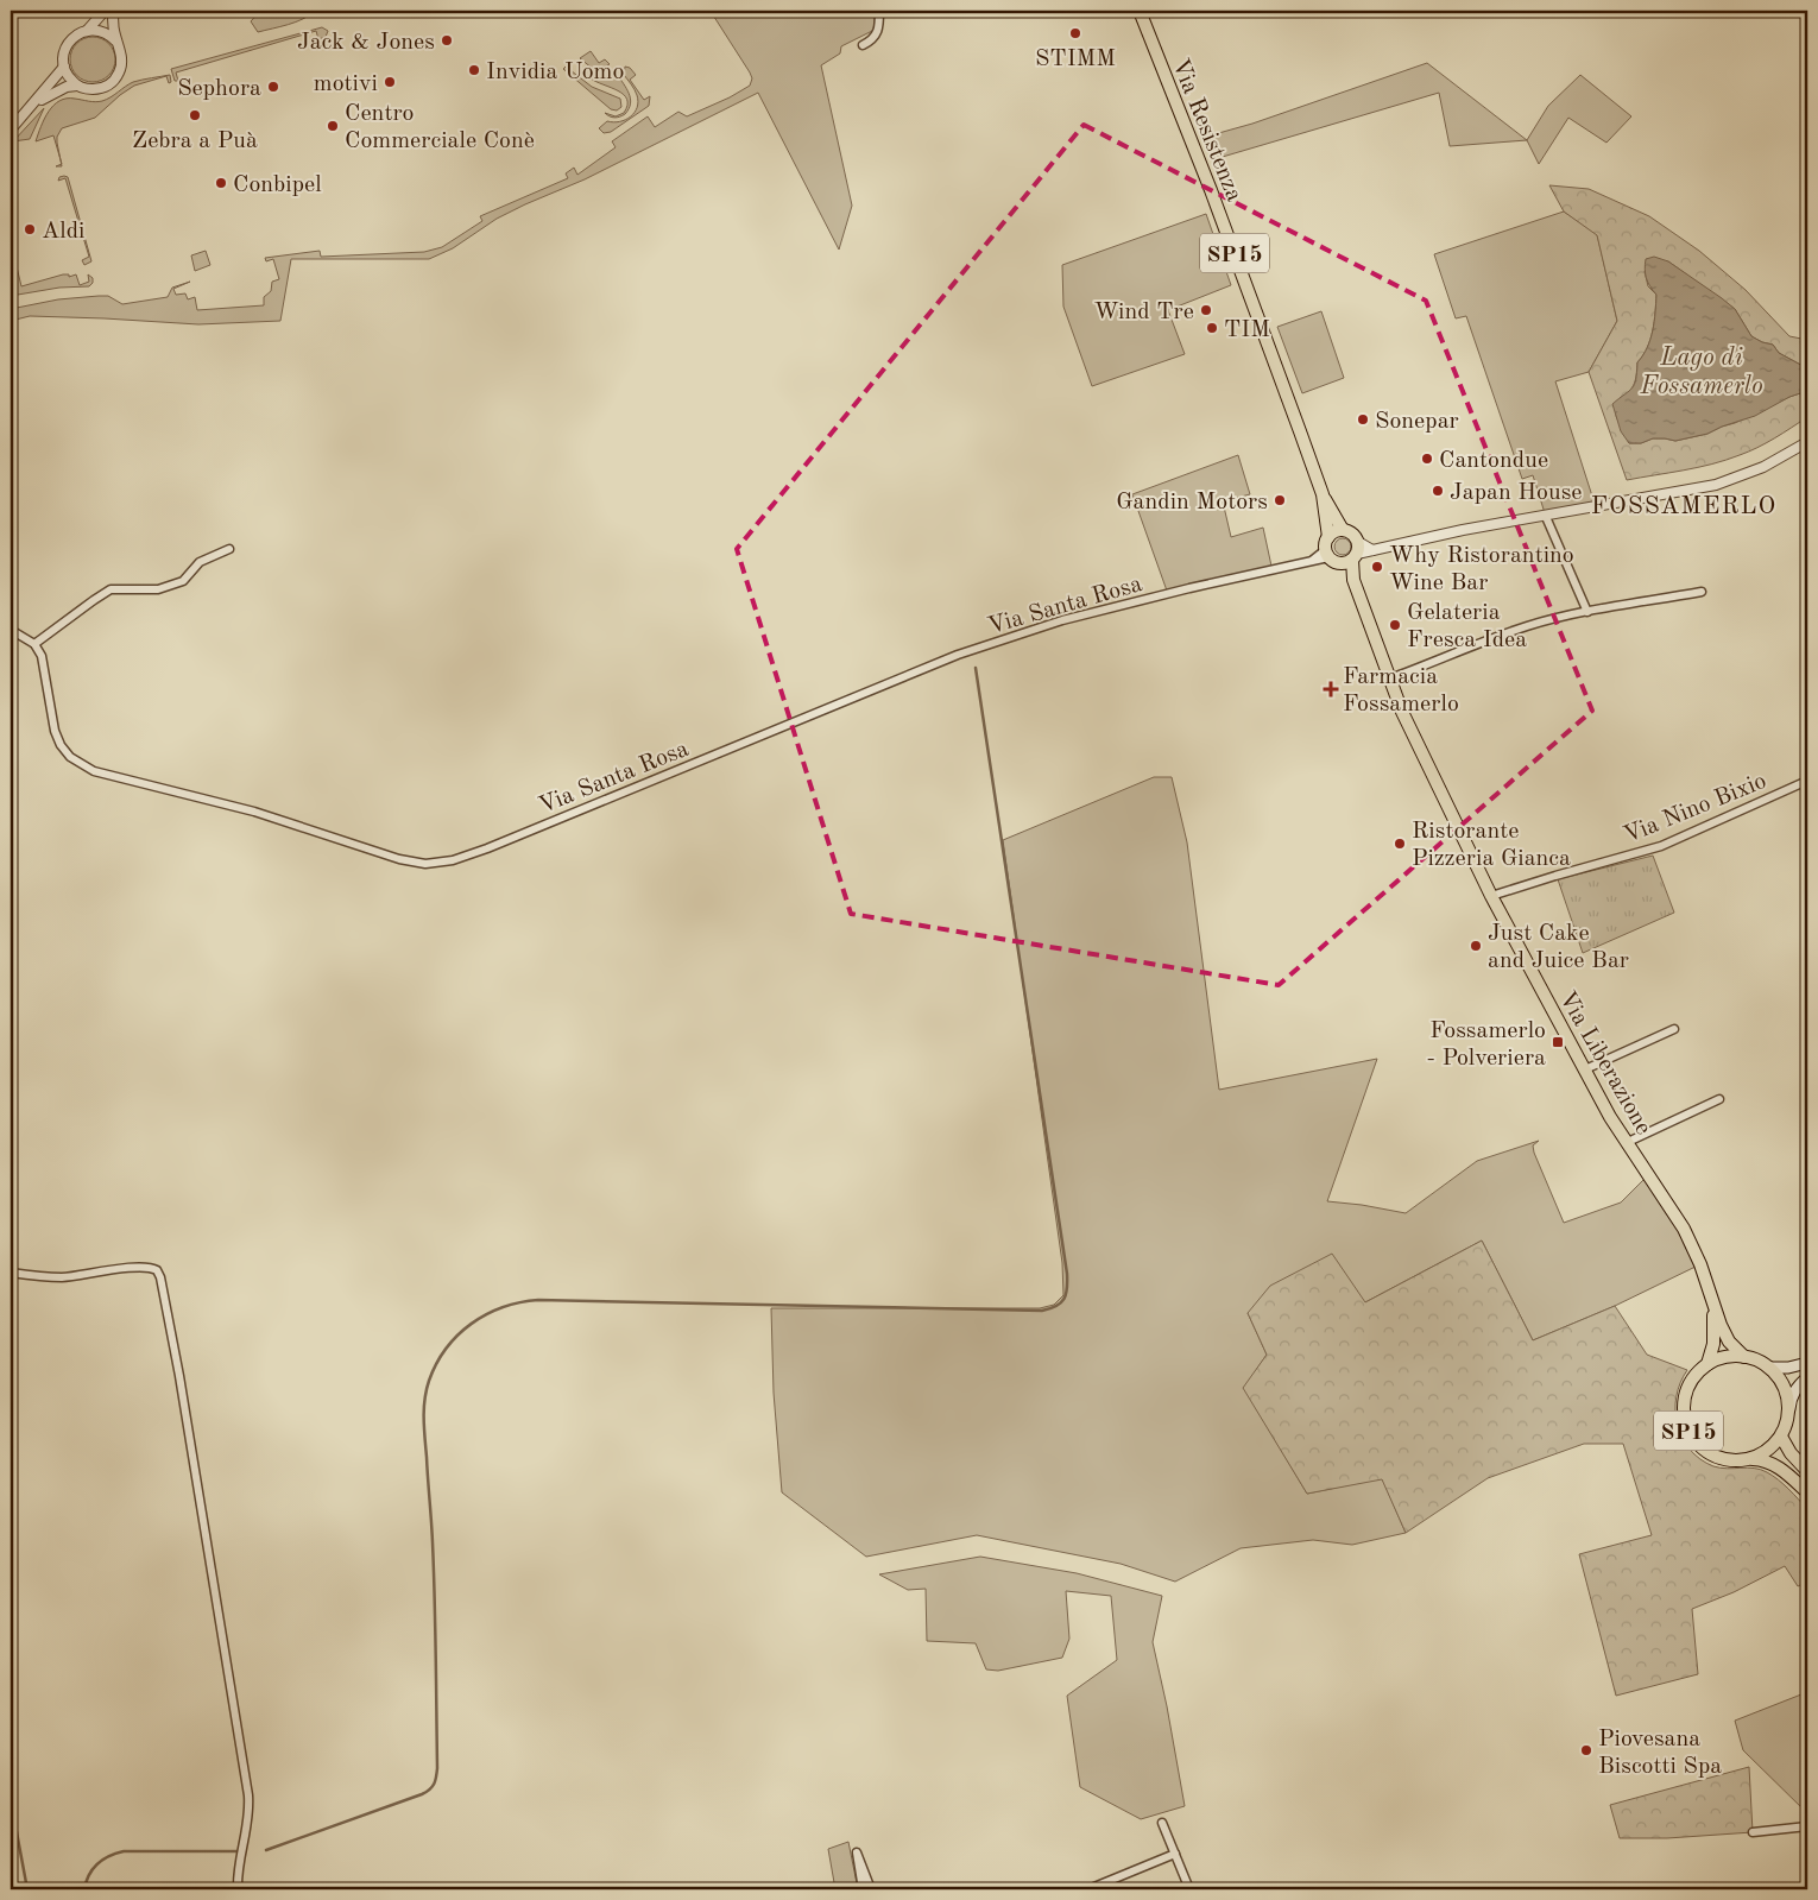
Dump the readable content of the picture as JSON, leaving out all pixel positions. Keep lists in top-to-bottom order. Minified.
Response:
{"streets":{"main road":["Via Resistenza","SP15","Via Liberazione"],"street":["Via Santa Rosa","Via Nino Bixio"]},"crossings":[["Via Resistenza","SP15"],["Via Resistenza","Via Santa Rosa"],["Via Resistenza","Via Liberazione"],["SP15","Via Santa Rosa"],["SP15","Via Liberazione"],["Via Santa Rosa","Via Liberazione"],["Via Nino Bixio","Via Liberazione"]],"districts":["FOSSAMERLO"],"water":["Lago di Fossamerlo"],"places":{"other":["STIMM","Jack & Jones","Invidia Uomo","motivi","Sephora","Zebra a Puà","Centro Commerciale Conè","Conbipel","Aldi","Wind Tre","TIM","Sonepar","Cantondue","Japan House","Gandin Motors","Why Ristorantino Wine Bar","Gelateria Fresca Idea","Ristorante Pizzeria Gianca","Just Cake and Juice Bar","Piovesana Biscotti Spa"],"health":["Farmacia Fossamerlo"],"transit":["Fossamerlo - Polveriera"]}}
